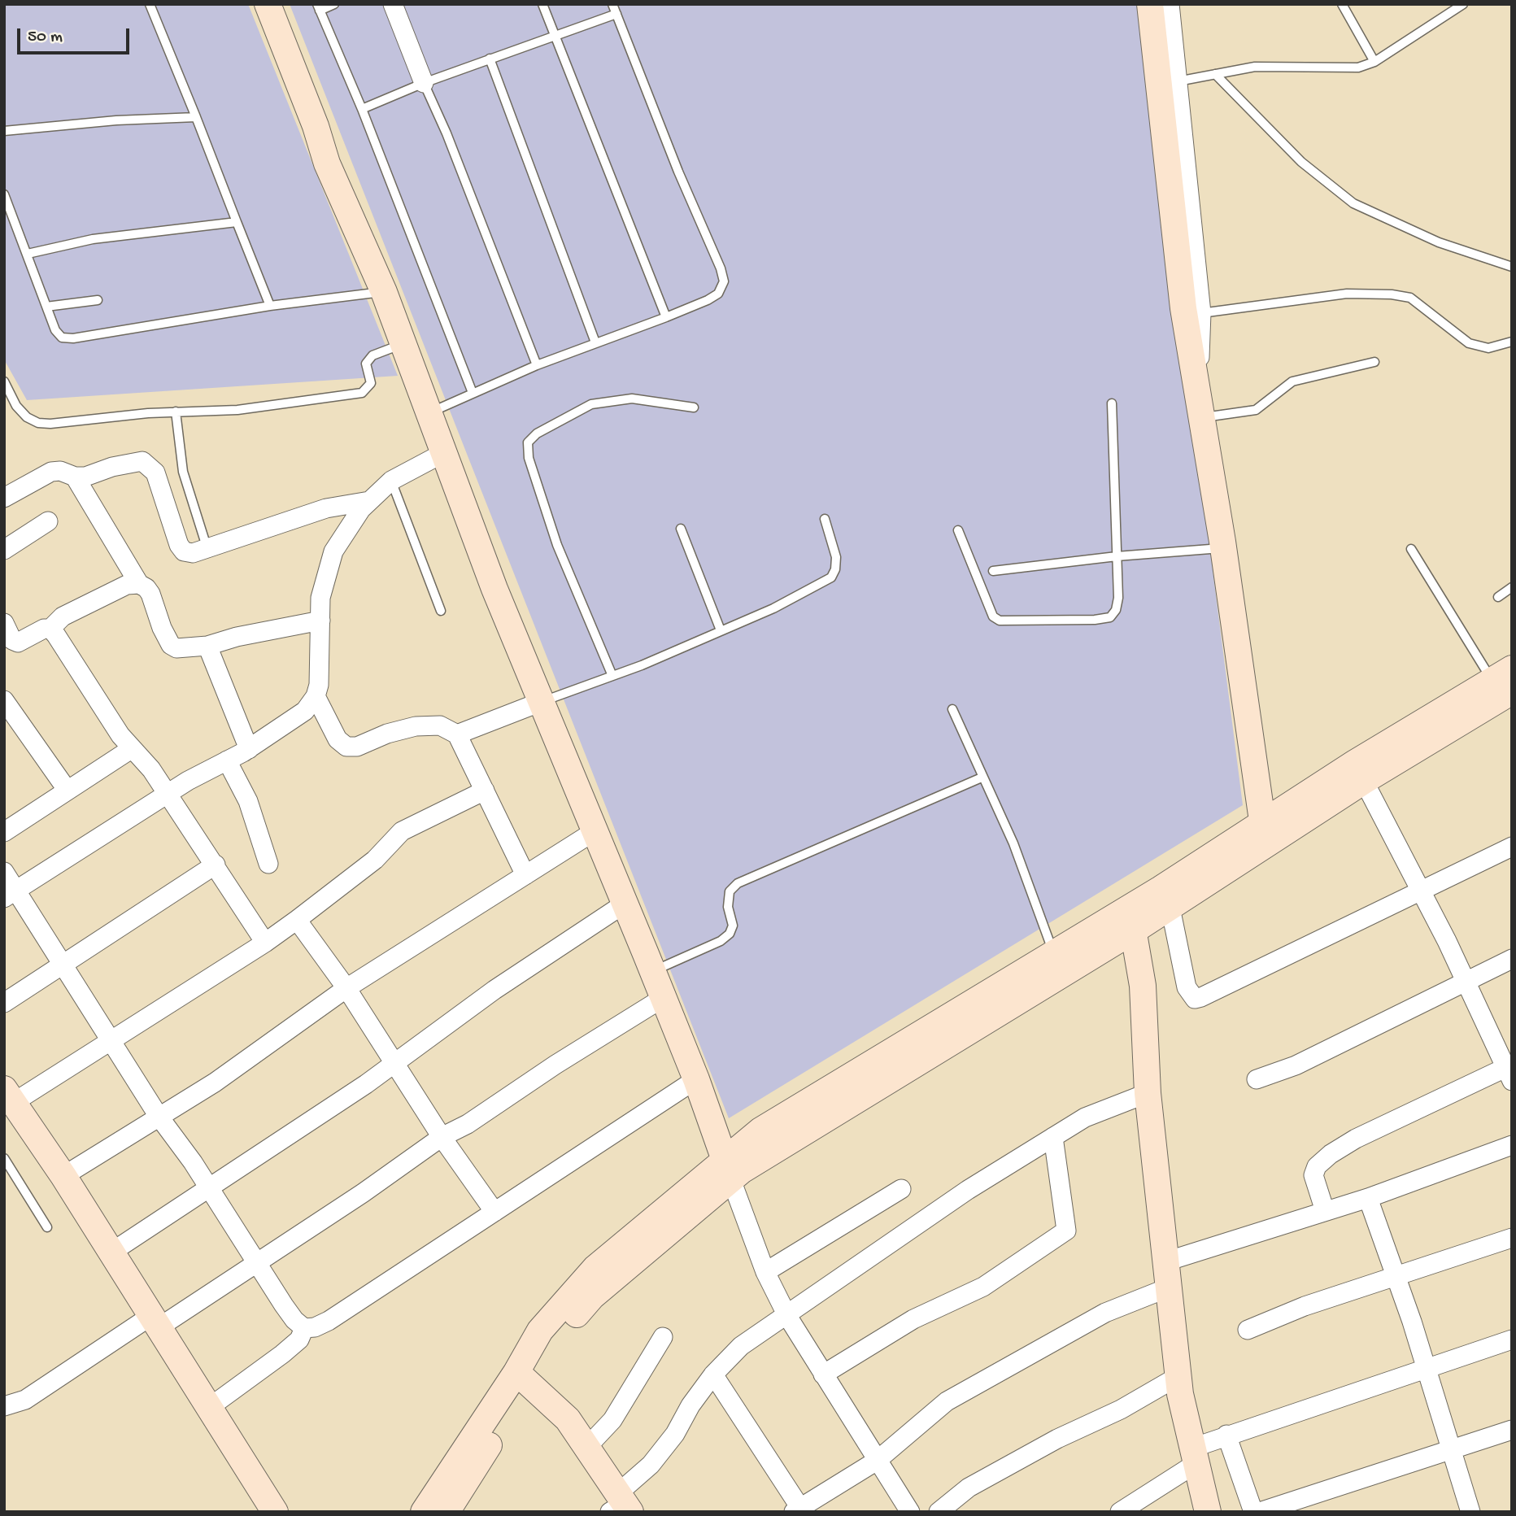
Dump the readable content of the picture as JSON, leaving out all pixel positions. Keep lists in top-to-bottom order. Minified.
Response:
{"scale_bar":"50 m"}
